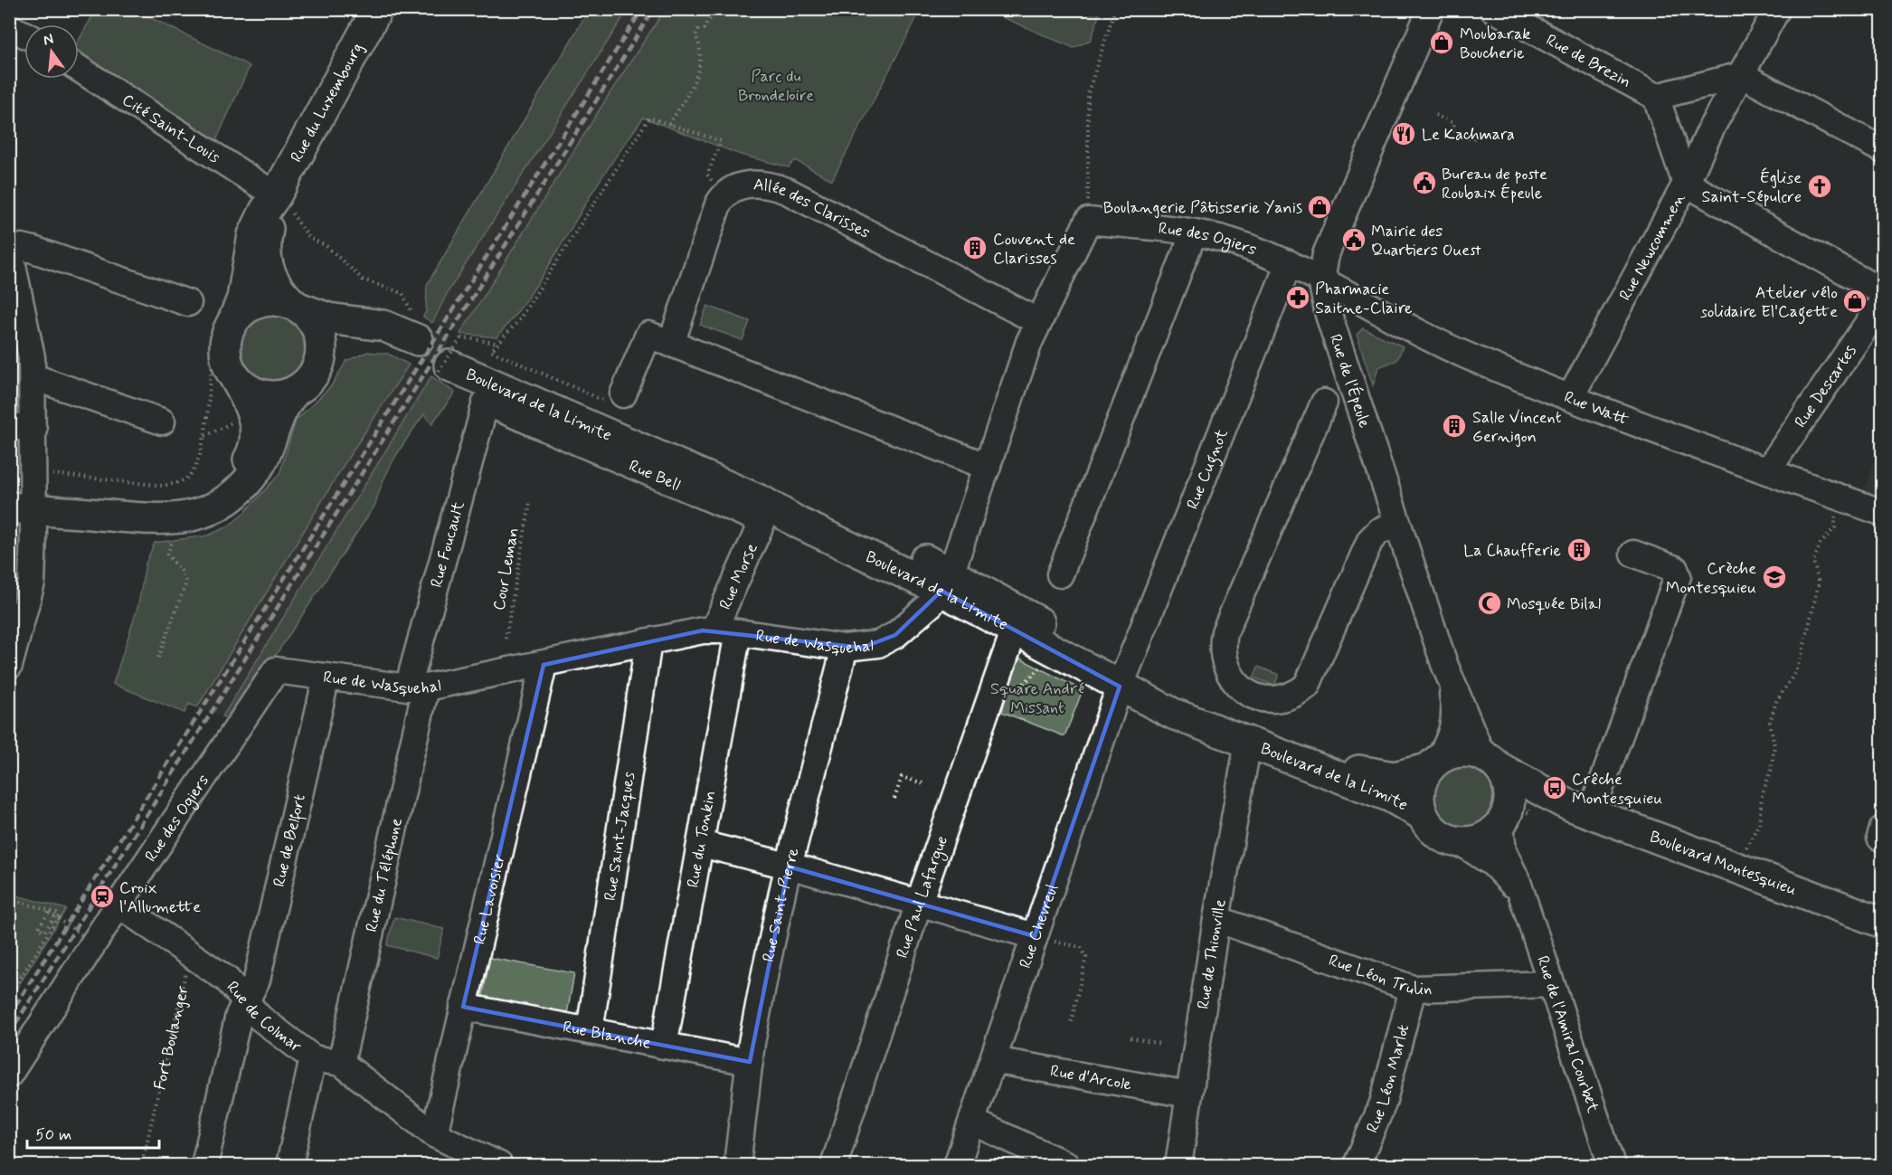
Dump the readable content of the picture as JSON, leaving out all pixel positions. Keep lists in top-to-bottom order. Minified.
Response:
{"streets":{"main road":["Rue du Luxembourg","Boulevard de la Limite","Boulevard Montesquieu"],"street":["Rue de Brezin","Cité Saint-Louis","Allée des Clarisses","Rue des Ogiers","Rue Newcommen","Rue de l'Épeule","Rue Descartes","Rue Watt","Rue Cugnot","Rue Bell","Rue Foucault","Rue Morse","Rue de Wasquehal","Rue Saint-Jacques","Rue du Tonkin","Rue de Belfort","Rue du Téléphone","Rue Paul Lafargue","Rue Lavoisier","Rue Saint-Pierre","Rue Chevreul","Rue de Thionville","Rue Léon Trulin","Rue de Colmar","Rue Blanche","Rue de l'Amiral Courbet","Rue d'Arcole","Rue Léon Marlot"],"path":["Cour Leman","Fort Boulanger"]},"crossings":[["Rue du Luxembourg","Cité Saint-Louis"],["Allée des Clarisses","Rue de Wasquehal"],["Rue des Ogiers","Rue de l'Épeule"],["Rue des Ogiers","Rue Watt"],["Rue des Ogiers","Rue Cugnot"],["Rue des Ogiers","Rue de Wasquehal"],["Rue des Ogiers","Rue de Colmar"],["Rue Newcommen","Rue Watt"],["Rue de l'Épeule","Boulevard de la Limite"],["Rue de l'Épeule","Rue Watt"],["Rue de l'Épeule","Boulevard Montesquieu"],["Rue de l'Épeule","Rue de l'Amiral Courbet"],["Rue Descartes","Rue Watt"],["Boulevard de la Limite","Rue Cugnot"],["Boulevard de la Limite","Rue de Wasquehal"],["Boulevard de la Limite","Boulevard Montesquieu"],["Boulevard de la Limite","Rue Paul Lafargue"],["Boulevard de la Limite","Rue Chevreul"],["Boulevard de la Limite","Rue de Thionville"],["Boulevard de la Limite","Rue de l'Amiral Courbet"],["Rue Cugnot","Rue Chevreul"],["Rue Bell","Rue Foucault"],["Rue Bell","Rue Morse"],["Rue Foucault","Rue de Wasquehal"],["Rue Foucault","Rue du Téléphone"],["Rue Morse","Rue de Wasquehal"],["Rue Morse","Rue du Tonkin"],["Rue de Wasquehal","Rue Saint-Jacques"],["Rue de Wasquehal","Rue du Tonkin"],["Rue de Wasquehal","Rue de Belfort"],["Rue de Wasquehal","Rue du Téléphone"],["Rue de Wasquehal","Rue Lavoisier"],["Rue de Wasquehal","Rue Saint-Pierre"],["Rue Saint-Jacques","Rue Blanche"],["Rue du Tonkin","Rue Blanche"],["Rue de Belfort","Rue de Colmar"],["Boulevard Montesquieu","Rue de l'Amiral Courbet"],["Rue du Téléphone","Rue de Colmar"],["Rue Lavoisier","Rue de Colmar"],["Rue Lavoisier","Rue Blanche"],["Rue Saint-Pierre","Rue Blanche"],["Rue Chevreul","Rue d'Arcole"],["Rue de Thionville","Rue Léon Trulin"],["Rue de Thionville","Rue d'Arcole"],["Rue Léon Trulin","Rue de l'Amiral Courbet"],["Rue Léon Trulin","Rue Léon Marlot"],["Rue de Colmar","Fort Boulanger"]],"parks":["Parc du Brondeloire","Square André Missant"],"places":{"shop":["Moubarak Boucherie","Boulangerie Pâtisserie Yanis","Atelier vélo solidaire El'Cagette"],"restaurant":["Le Kachmara"],"public building":["Bureau de poste Roubaix Épeule","Mairie des Quartiers Ouest"],"church":["Église Saint-Sépulcre"],"building":["Couvent de Clarisses","Salle Vincent Gernigon","La Chaufferie"],"pharmacy":["Pharmacie Saitne-Claire"],"school or university":["Crèche Montesquieu"],"mosque":["Mosquée Bilal"],"bus stop":["Crêche Montesquieu"],"station":["Croix l'Allumette"]},"scale_bar":"50 m","north":"top"}
